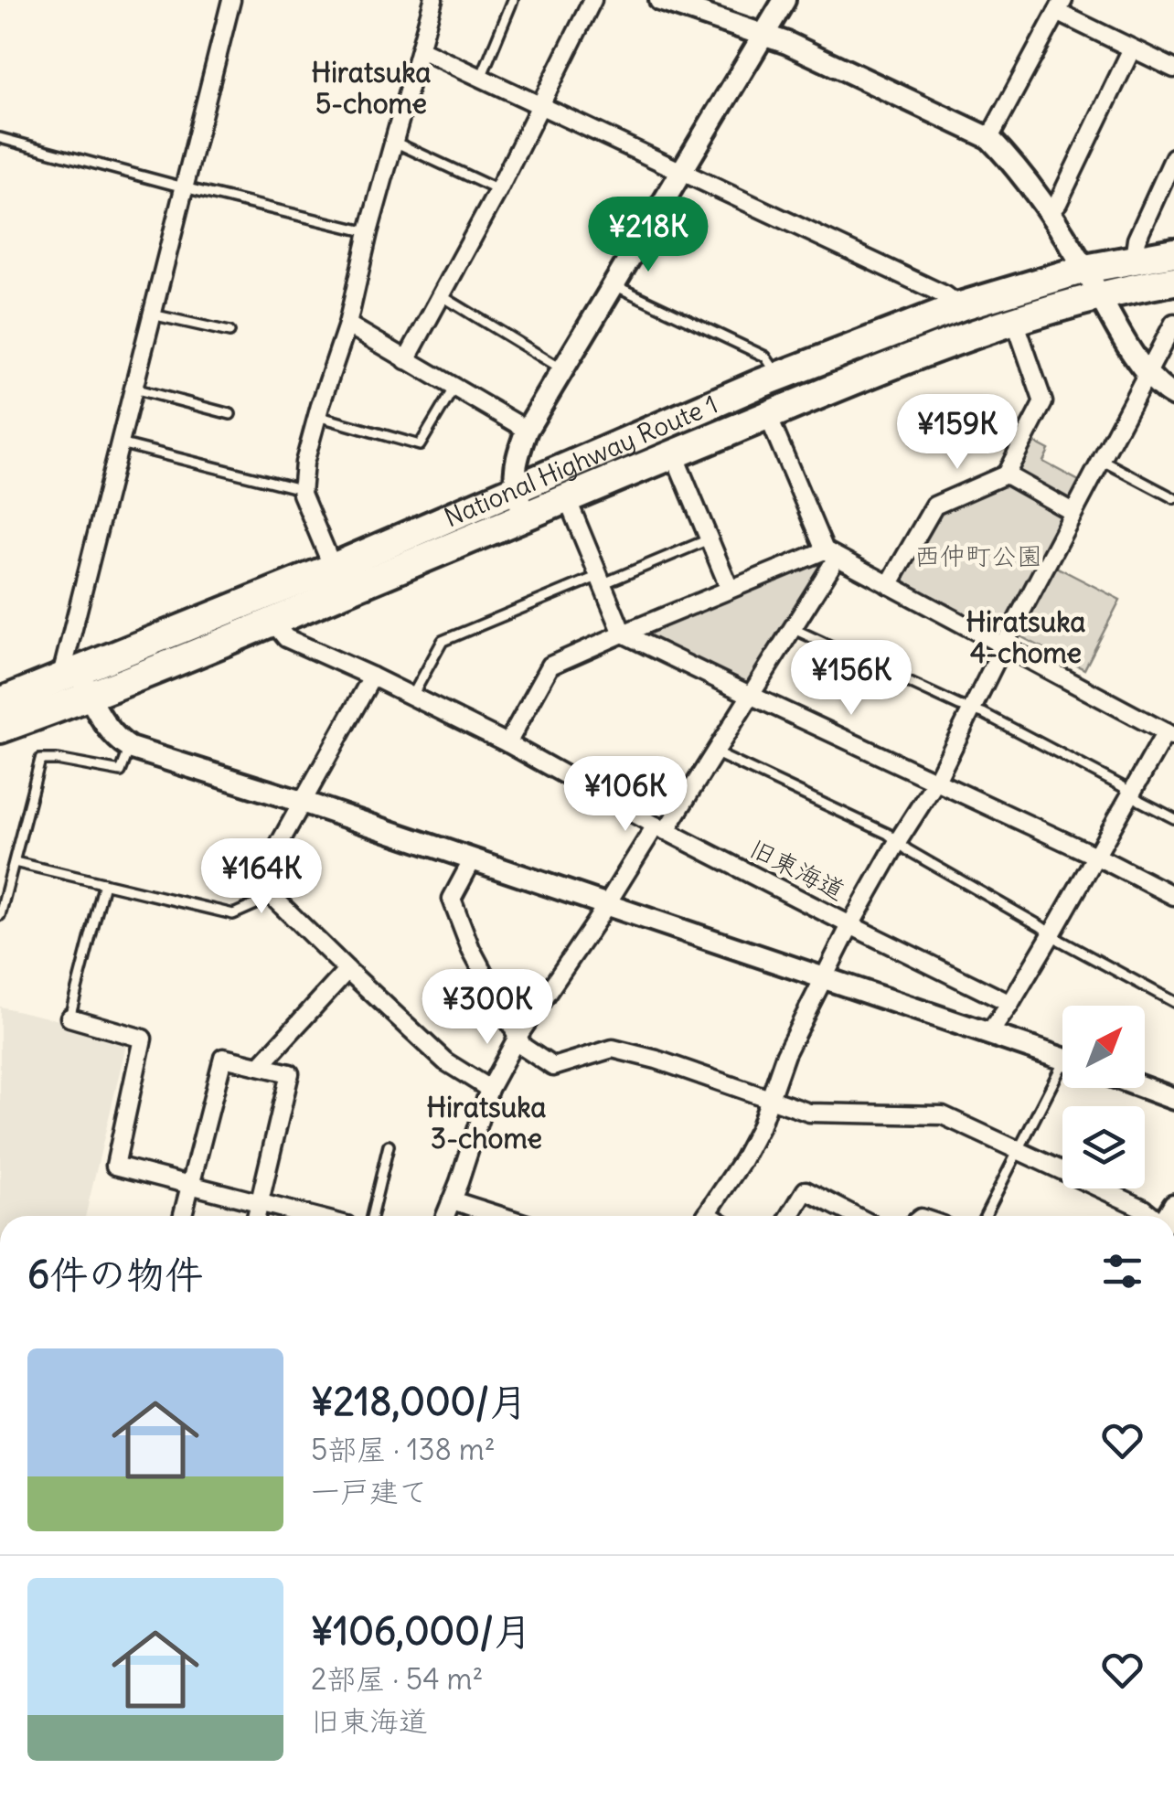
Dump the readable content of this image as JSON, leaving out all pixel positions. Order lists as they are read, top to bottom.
{
  "streets": {
    "highway": ["National Highway Route 1"],
    "street": ["旧東海道"]
  },
  "crossings": [
    ["National Highway Route 1", "旧東海道"]
  ],
  "districts": ["Hiratsuka 5-chome", "Hiratsuka 4-chome", "Hiratsuka 3-chome"],
  "parks": ["西仲町公園"],
  "north": "top right",
  "page": {
    "price": [
      "¥218K",
      "¥159K",
      "¥156K",
      "¥106K",
      "¥164K",
      "¥300K"
    ],
    "heading": "6件の物件",
    "list": [
      {
        "name": "¥218,000/月",
        "note": "5部屋 · 138 m² · 一戸建て"
      },
      {
        "name": "¥106,000/月",
        "note": "2部屋 · 54 m² · 旧東海道"
      }
    ]
  }
}
